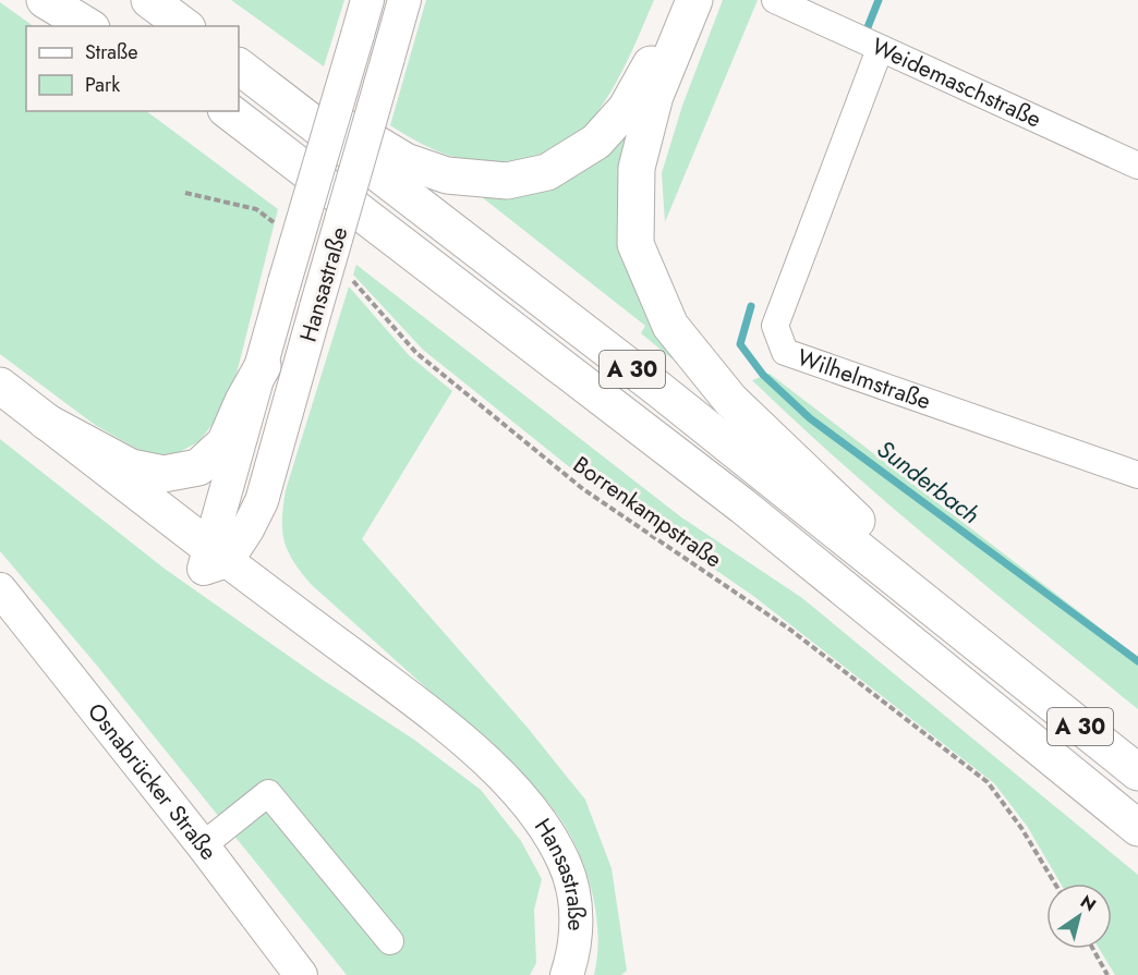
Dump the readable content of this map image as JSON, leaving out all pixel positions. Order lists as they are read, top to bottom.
{
  "streets": {
    "highway": ["A 30"],
    "main road": ["Hansastraße", "Osnabrücker Straße"],
    "street": ["Weidemaschstraße", "Wilhelmstraße"],
    "path": ["Borrenkampstraße"]
  },
  "crossings": [
    ["Weidemaschstraße", "Wilhelmstraße"]
  ],
  "water": ["Sunderbach"],
  "legend": ["Straße", "Park"],
  "north": "top right"
}
